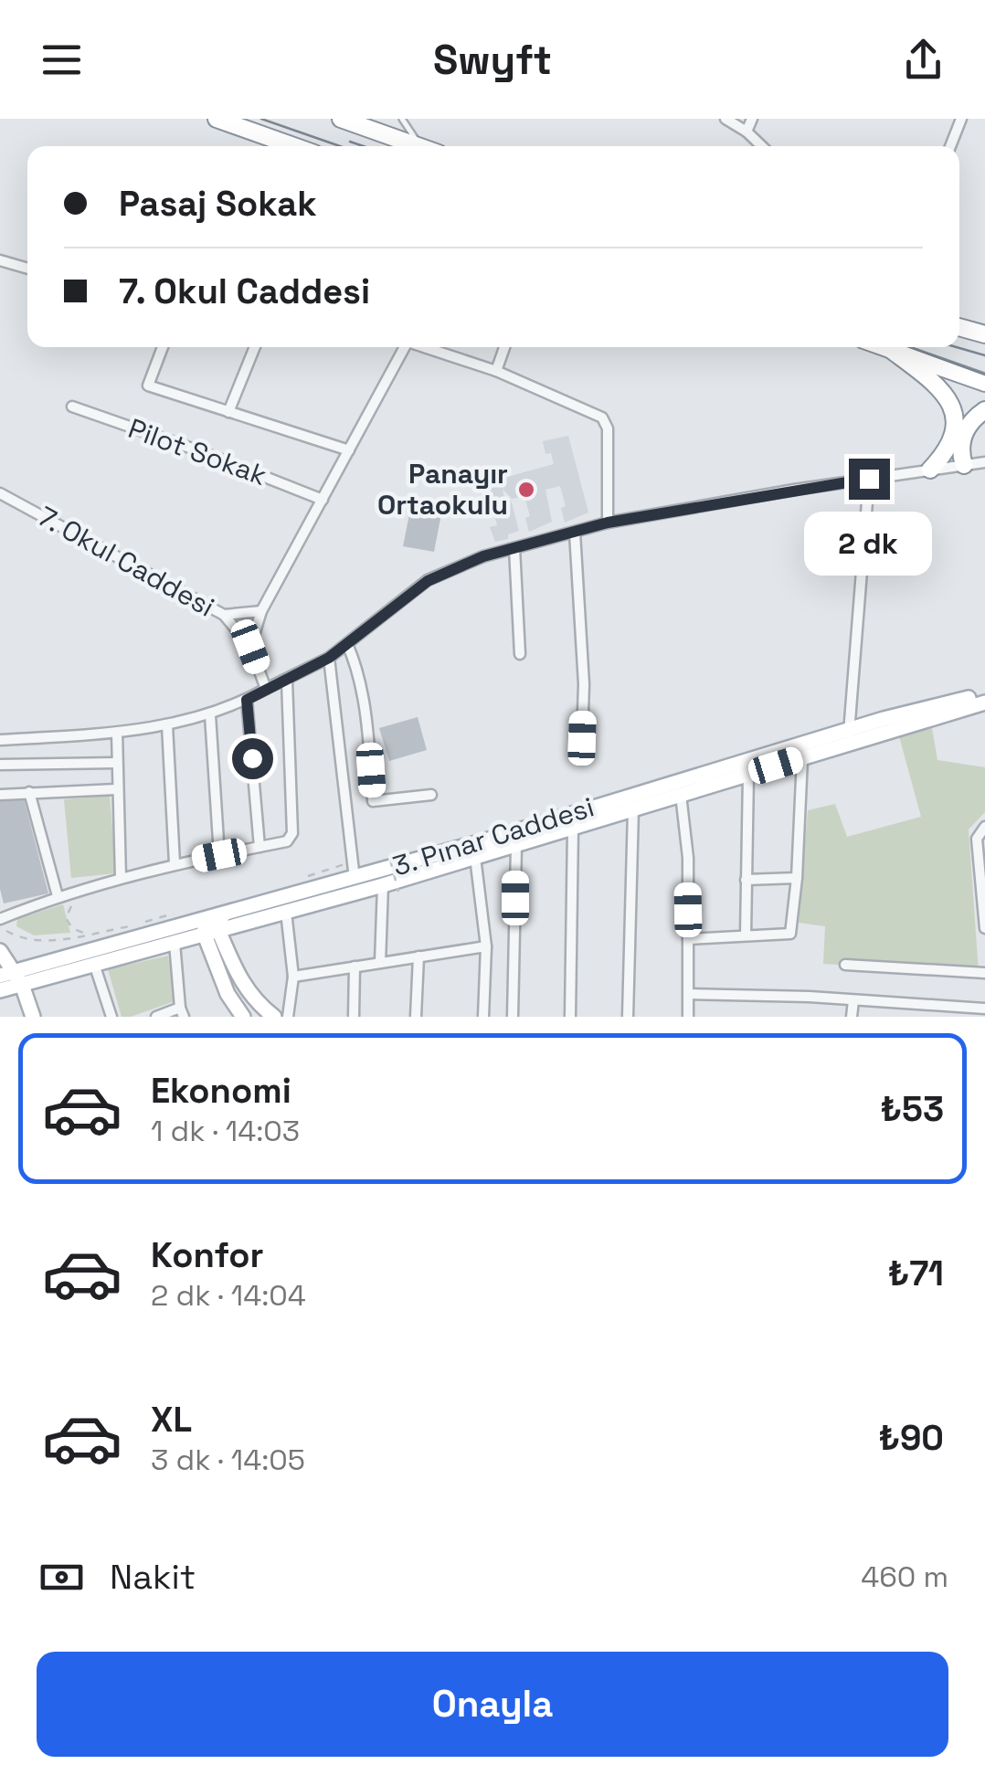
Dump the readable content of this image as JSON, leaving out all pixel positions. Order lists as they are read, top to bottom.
{
  "streets": {
    "main road": ["3. Pınar Caddesi"],
    "street": ["Pilot Sokak", "7. Okul Caddesi"]
  },
  "places": ["Panayır Ortaokulu"],
  "page": {
    "header": "Swyft",
    "banner": ["Pasaj Sokak", "7. Okul Caddesi"],
    "bubble": "2 dk",
    "list": [
      {
        "name": "Ekonomi",
        "note": "1 dk · 14:03",
        "value": "₺53"
      },
      {
        "name": "Konfor",
        "note": "2 dk · 14:04",
        "value": "₺71"
      },
      {
        "name": "XL",
        "note": "3 dk · 14:05",
        "value": "₺90"
      }
    ],
    "pay": ["Nakit", "460 m"],
    "buttons": "Onayla"
  }
}
